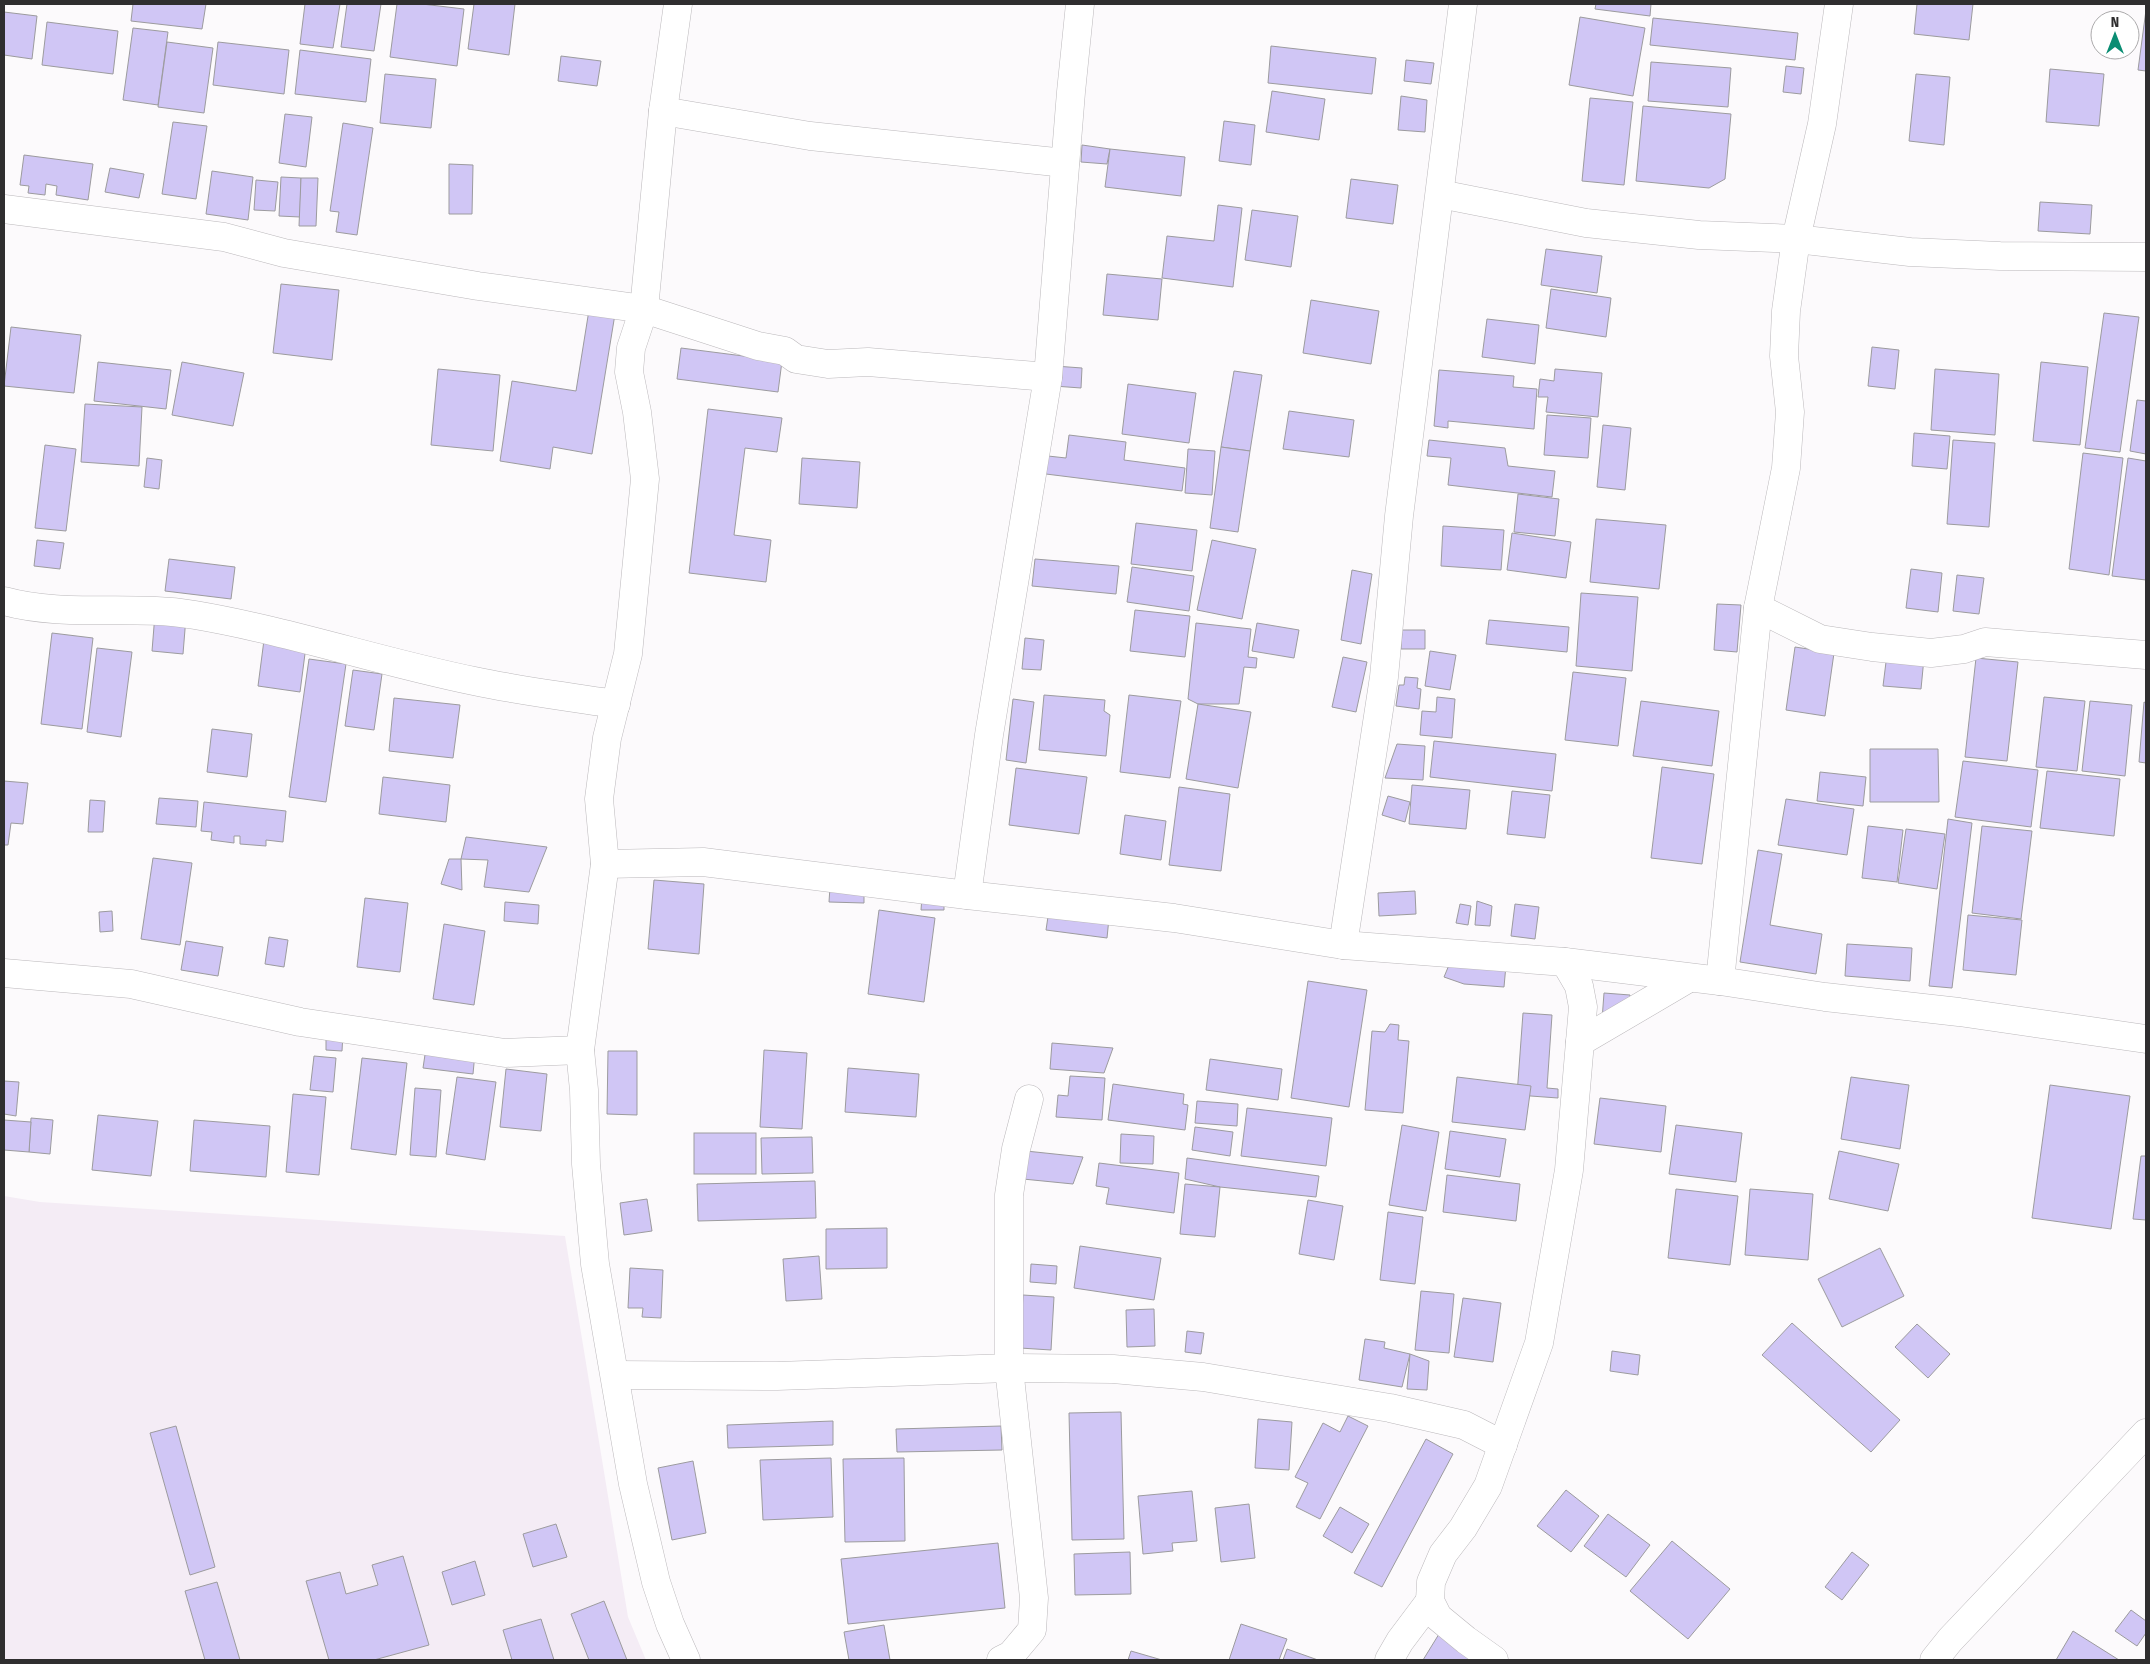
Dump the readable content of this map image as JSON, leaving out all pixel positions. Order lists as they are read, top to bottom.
{
  "north": "top"
}
